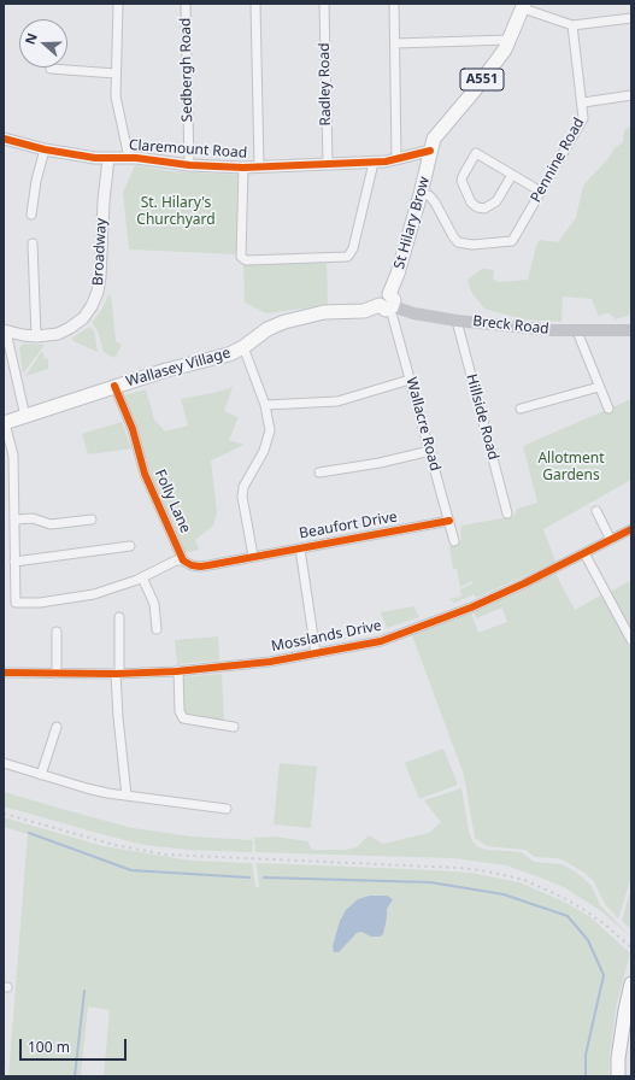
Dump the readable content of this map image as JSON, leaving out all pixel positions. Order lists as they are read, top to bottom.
{
  "streets": {
    "main road": [
      "A551",
      "St Hilary Brow",
      "Breck Road",
      "Wallasey Village"
    ],
    "street": [
      "Sedbergh Road",
      "Radley Road",
      "Claremount Road",
      "Pennine Road",
      "Broadway",
      "Hillside Road",
      "Wallacre Road",
      "Folly Lane",
      "Beaufort Drive",
      "Mosslands Drive"
    ]
  },
  "crossings": [
    ["Sedbergh Road", "Claremount Road"],
    ["A551", "Claremount Road"],
    ["A551", "St Hilary Brow"],
    ["Radley Road", "Claremount Road"],
    ["Claremount Road", "St Hilary Brow"],
    ["Claremount Road", "Broadway"],
    ["Pennine Road", "St Hilary Brow"],
    ["St Hilary Brow", "Breck Road"],
    ["St Hilary Brow", "Wallacre Road"],
    ["Breck Road", "Hillside Road"],
    ["Breck Road", "Wallacre Road"],
    ["Wallasey Village", "Folly Lane"],
    ["Wallacre Road", "Beaufort Drive"]
  ],
  "parks": ["St. Hilary's Churchyard", "Allotment Gardens"],
  "scale_bar": "100 m",
  "north": "left"
}
